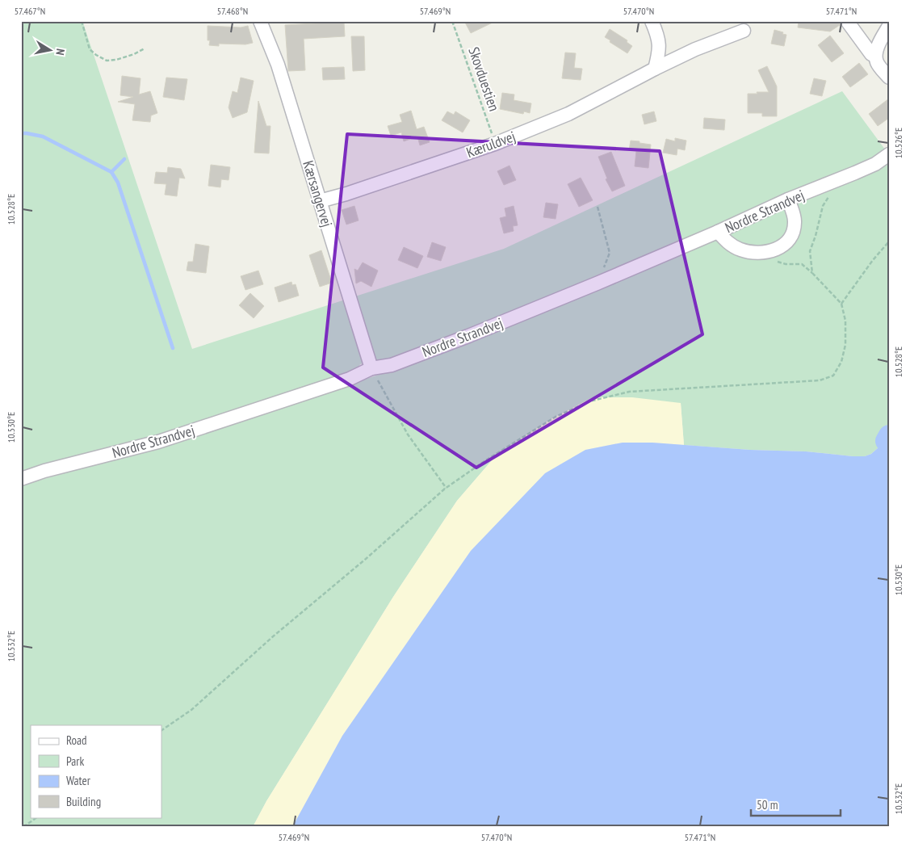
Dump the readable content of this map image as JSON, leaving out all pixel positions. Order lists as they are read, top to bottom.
{
  "streets": {
    "street": ["Kæruldvej", "Kærsangervej", "Nordre Strandvej"],
    "path": ["Skovduestien"]
  },
  "crossings": [
    ["Skovduestien", "Kæruldvej"],
    ["Kæruldvej", "Kærsangervej"],
    ["Kærsangervej", "Nordre Strandvej"]
  ],
  "legend": [
    "Road",
    "Park",
    "Water",
    "Building"
  ],
  "scale_bar": "50 m",
  "north": "right",
  "coordinates": [
    "57.467°N",
    "57.468°N",
    "57.469°N",
    "57.470°N",
    "57.471°N",
    "10.526°E",
    "10.528°E",
    "10.530°E",
    "10.532°E"
  ]
}
